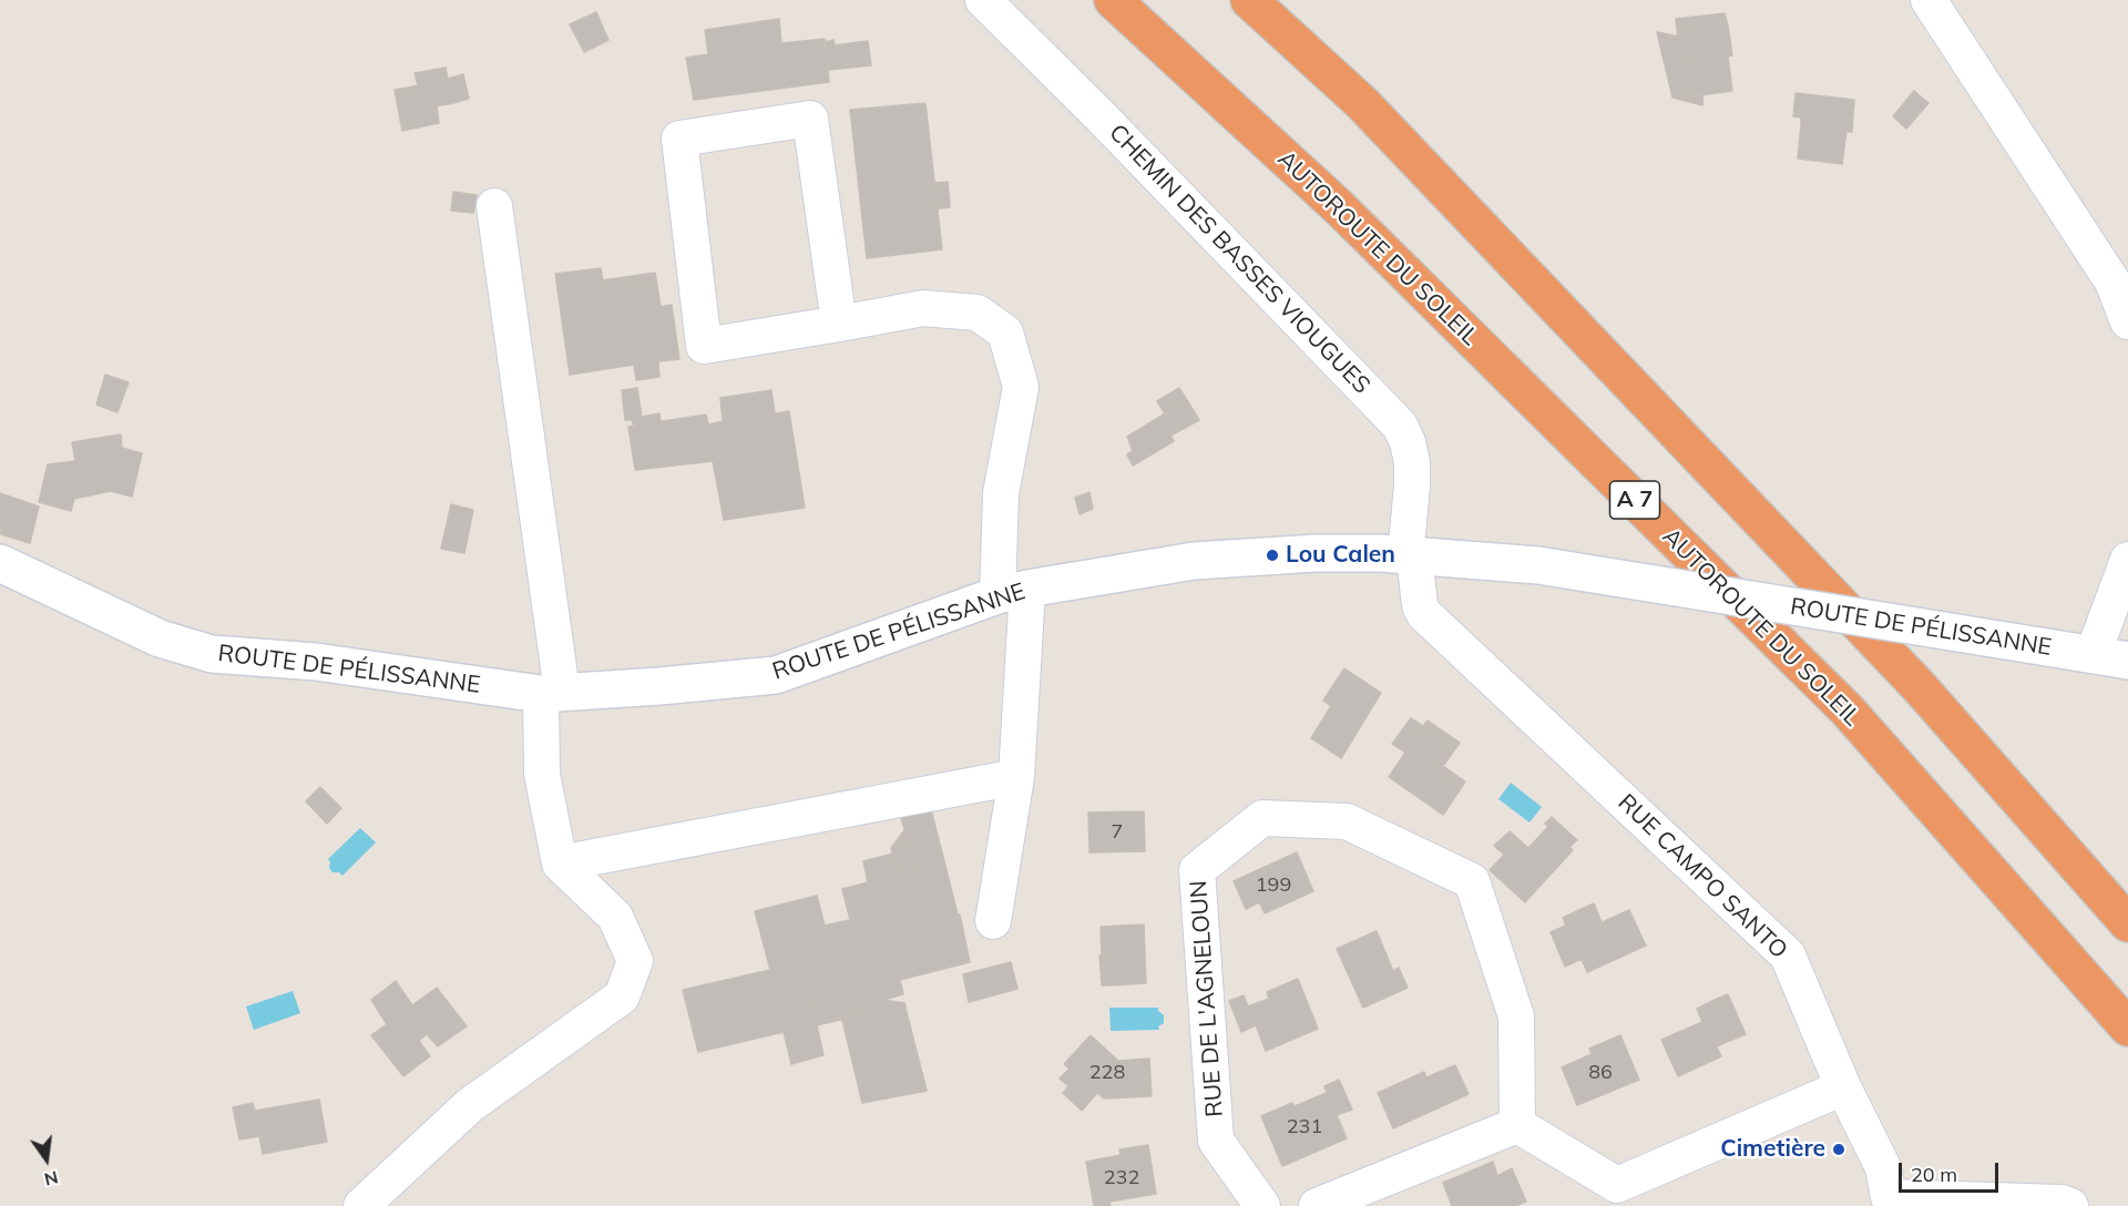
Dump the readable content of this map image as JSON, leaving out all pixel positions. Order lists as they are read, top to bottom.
{
  "streets": {
    "highway": ["AUTOROUTE DU SOLEIL", "A 7"],
    "street": [
      "CHEMIN DES BASSES VIOUGUES",
      "ROUTE DE PÉLISSANNE",
      "RUE CAMPO SANTO",
      "RUE DE L'AGNELOUN"
    ]
  },
  "crossings": [
    ["CHEMIN DES BASSES VIOUGUES", "ROUTE DE PÉLISSANNE"],
    ["CHEMIN DES BASSES VIOUGUES", "RUE CAMPO SANTO"],
    ["ROUTE DE PÉLISSANNE", "RUE CAMPO SANTO"]
  ],
  "places": ["Lou Calen", "Cimetière"],
  "house_numbers": [
    "7",
    "199",
    "228",
    "86",
    "231",
    "232"
  ],
  "scale_bar": "20 m",
  "north": "bottom"
}
